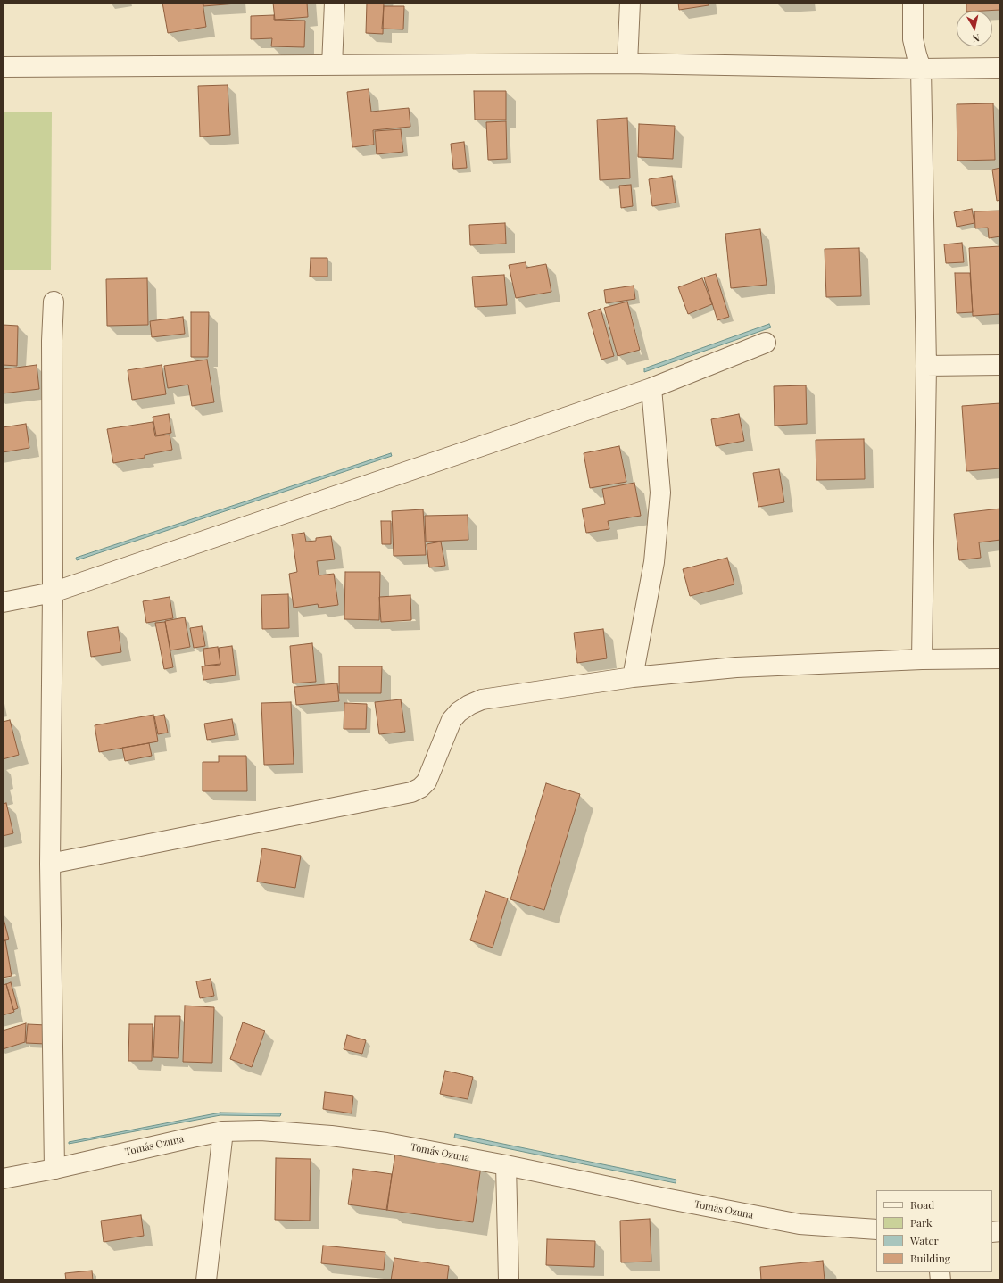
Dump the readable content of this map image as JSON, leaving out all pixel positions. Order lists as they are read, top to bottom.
{
  "streets": {
    "street": ["Tomás Ozuna"]
  },
  "legend": [
    "Road",
    "Park",
    "Water",
    "Building"
  ],
  "north": "bottom"
}
